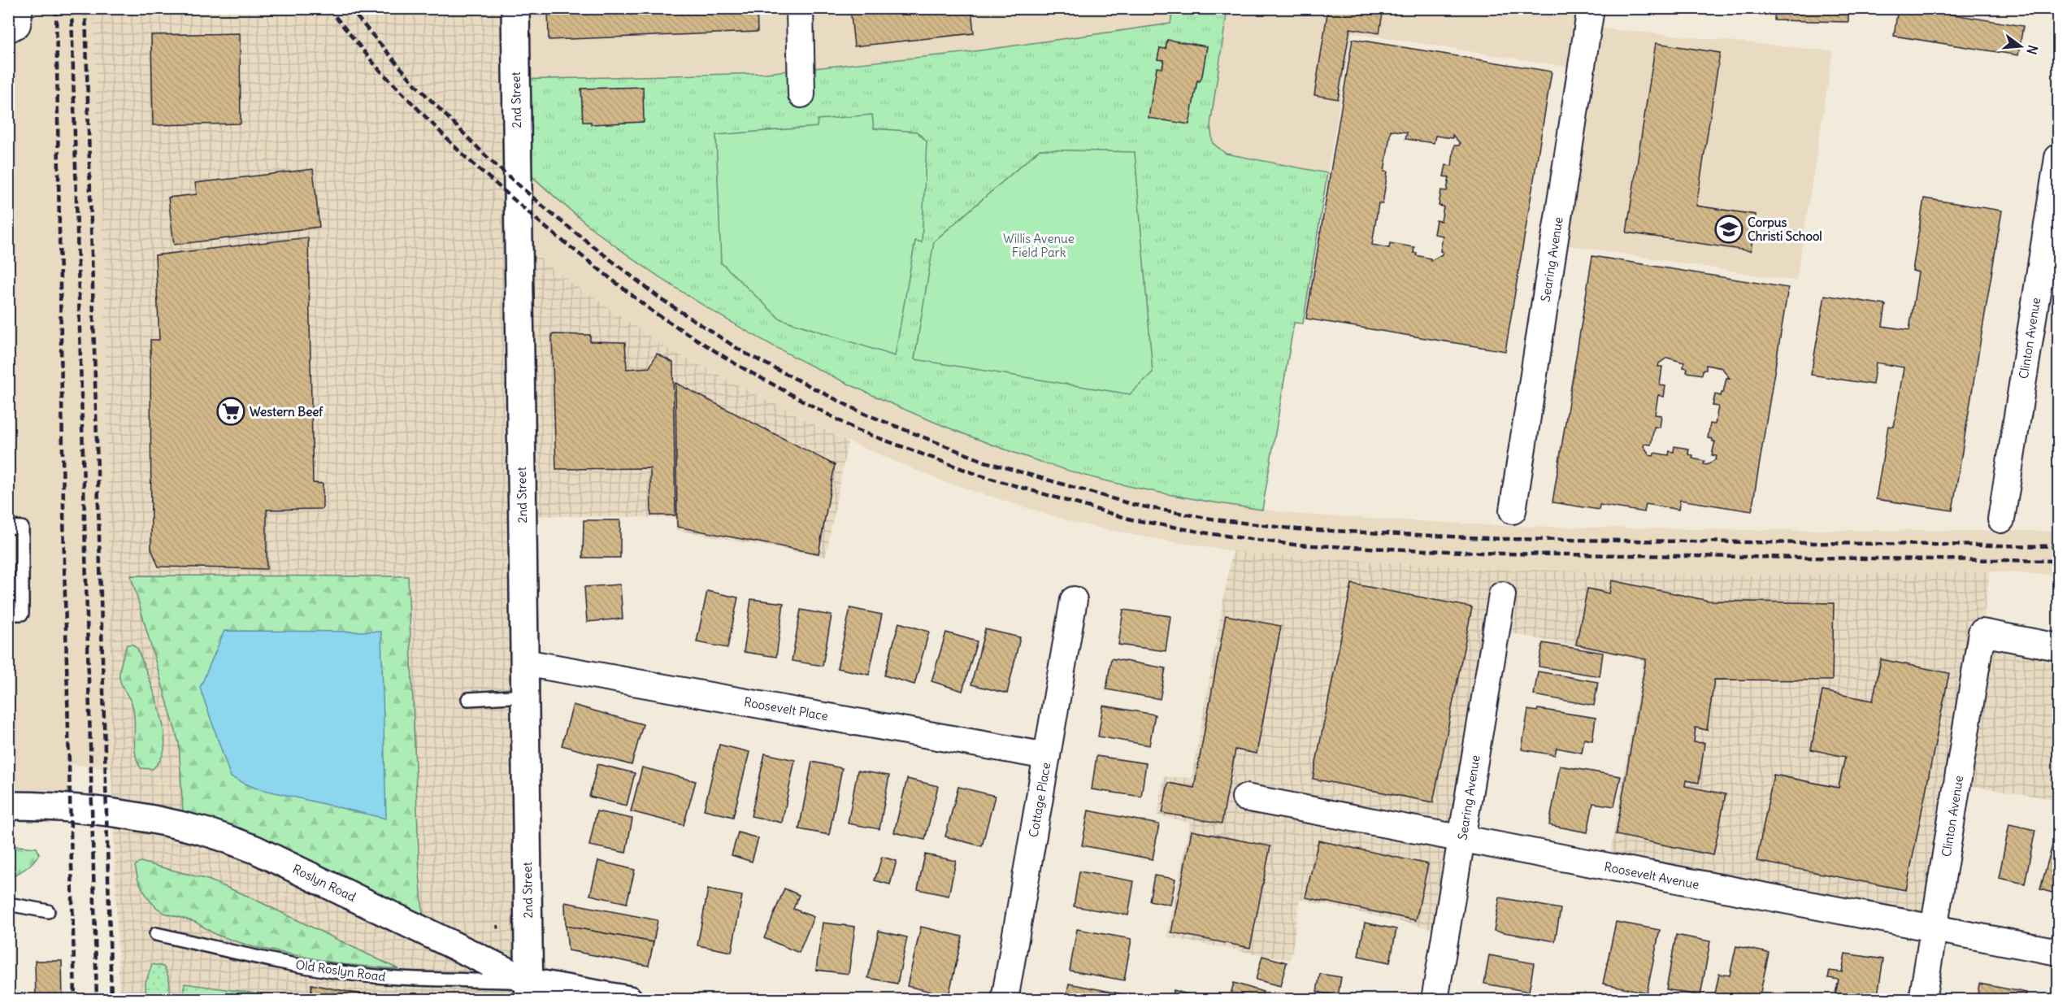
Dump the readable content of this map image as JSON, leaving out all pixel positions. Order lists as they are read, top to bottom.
{
  "streets": {
    "street": [
      "2nd Street",
      "Searing Avenue",
      "Clinton Avenue",
      "Roosevelt Place",
      "Cottage Place",
      "Roosevelt Avenue",
      "Roslyn Road"
    ],
    "lane": ["Old Roslyn Road"]
  },
  "crossings": [
    ["2nd Street", "Roosevelt Place"],
    ["2nd Street", "Roslyn Road"],
    ["2nd Street", "Old Roslyn Road"],
    ["Searing Avenue", "Roosevelt Avenue"],
    ["Clinton Avenue", "Roosevelt Avenue"],
    ["Roosevelt Place", "Cottage Place"],
    ["Roslyn Road", "Old Roslyn Road"]
  ],
  "parks": ["Willis Avenue Field Park"],
  "places": {
    "school or university": ["Corpus Christi School"],
    "supermarket": ["Western Beef"]
  },
  "north": "right"
}
